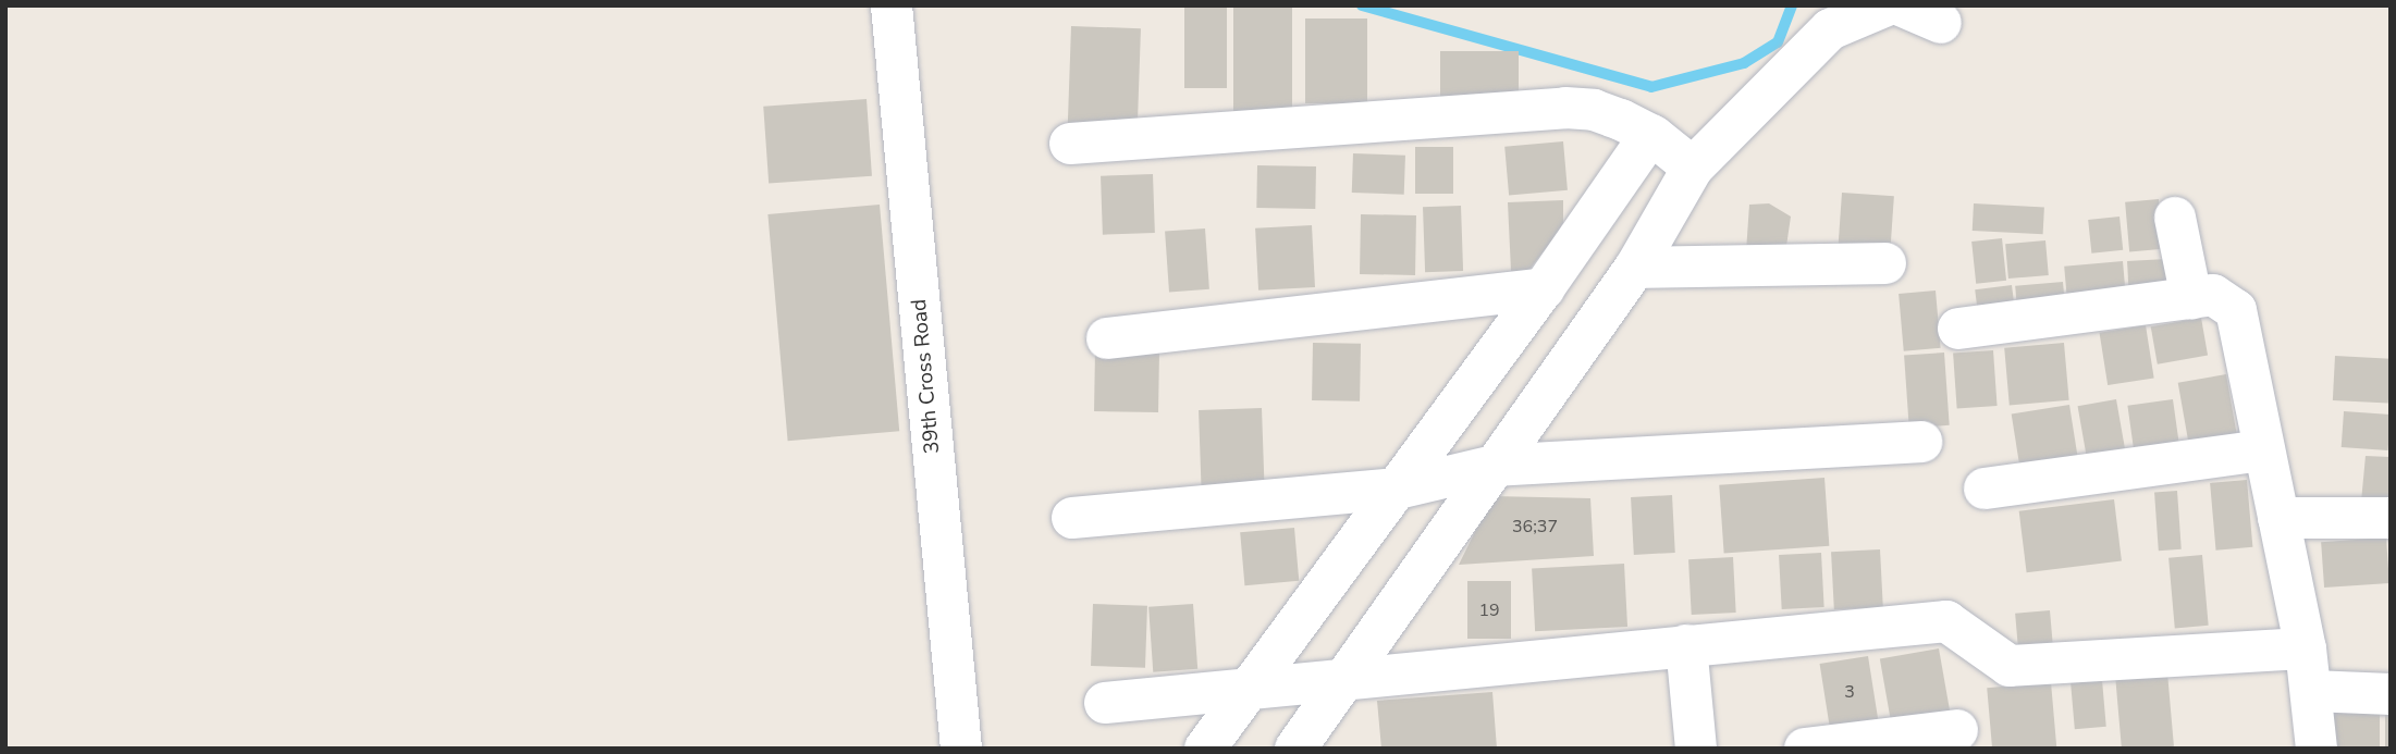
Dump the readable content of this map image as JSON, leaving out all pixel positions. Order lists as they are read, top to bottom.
{
  "streets": {
    "street": ["39th Cross Road"]
  },
  "house_numbers": ["36;37", "19", "3"]
}
